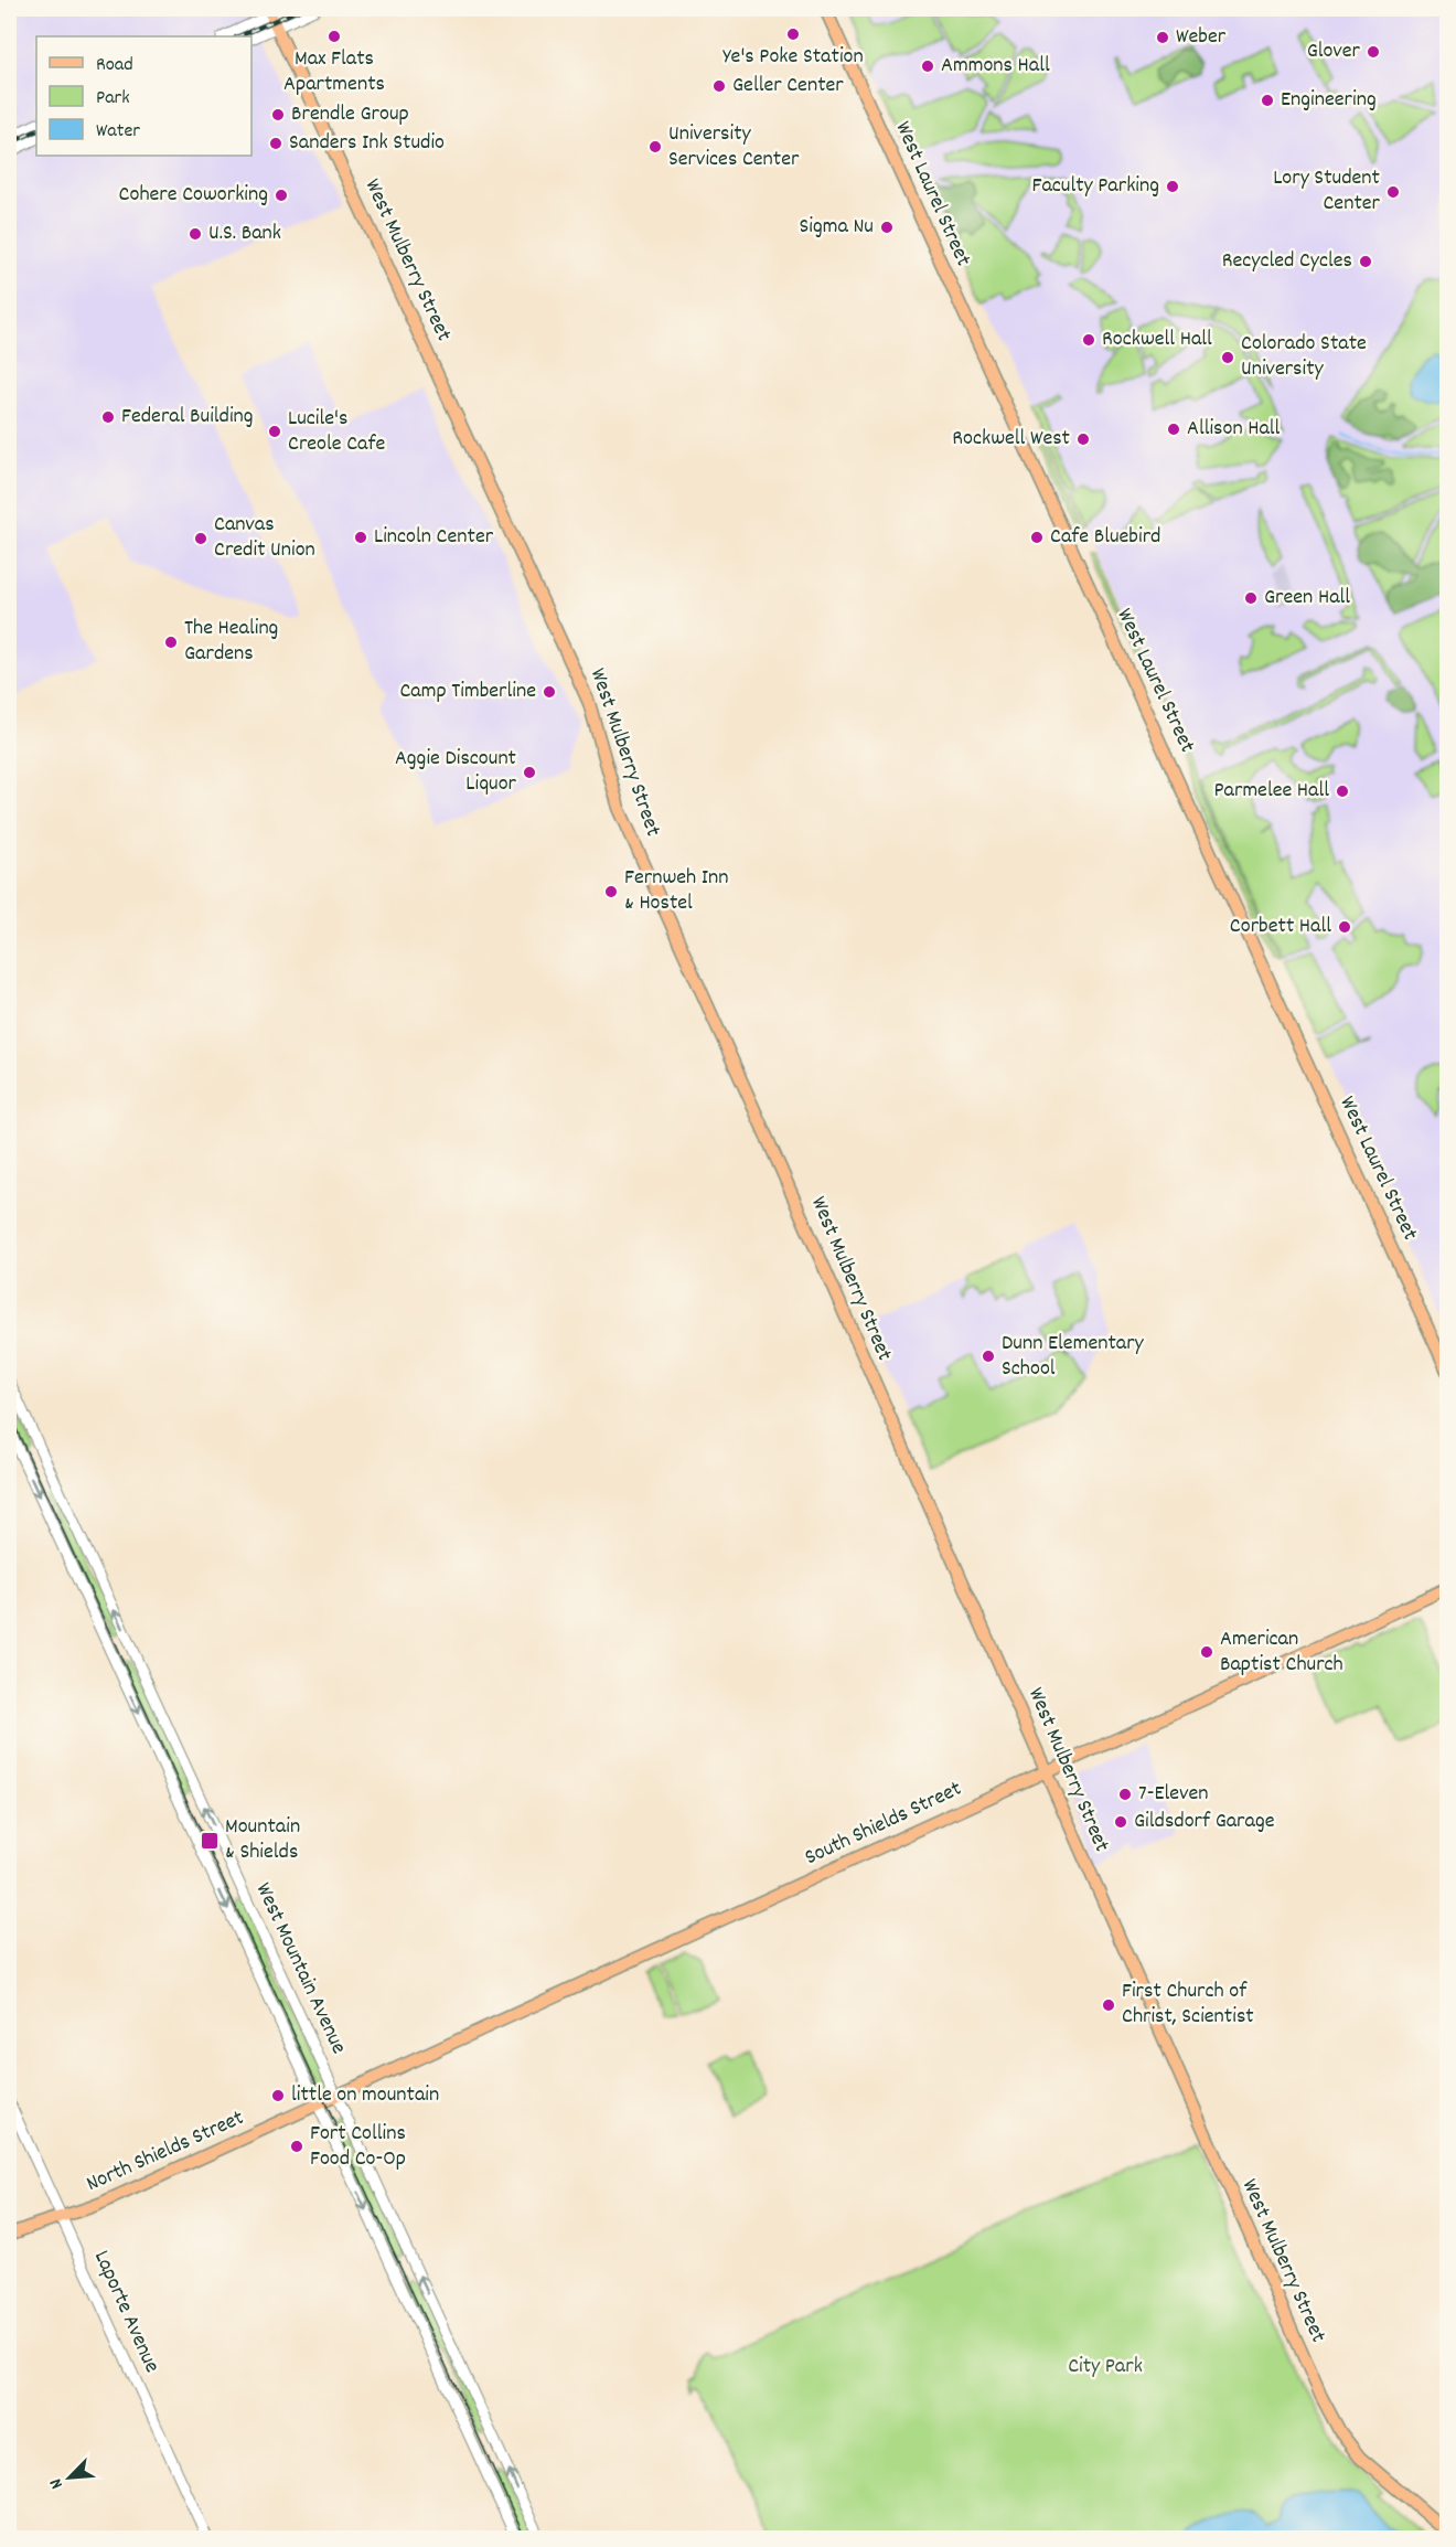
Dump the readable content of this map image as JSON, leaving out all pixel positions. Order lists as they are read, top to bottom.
{
  "streets": {
    "main road": [
      "West Laurel Street",
      "West Mulberry Street",
      "South Shields Street",
      "North Shields Street"
    ],
    "street": ["West Mountain Avenue", "Laporte Avenue"]
  },
  "crossings": [
    ["West Mulberry Street", "South Shields Street"],
    ["South Shields Street", "West Mountain Avenue"],
    ["South Shields Street", "North Shields Street"],
    ["West Mountain Avenue", "North Shields Street"],
    ["North Shields Street", "Laporte Avenue"]
  ],
  "parks": ["City Park"],
  "places": {
    "other": [
      "Ye's Poke Station",
      "Max Flats Apartments",
      "Weber",
      "Glover",
      "Ammons Hall",
      "Geller Center",
      "Engineering",
      "Brendle Group",
      "Sanders Ink Studio",
      "University Services Center",
      "Faculty Parking",
      "Lory Student Center",
      "Cohere Coworking",
      "Sigma Nu",
      "U.S. Bank",
      "Recycled Cycles",
      "Rockwell Hall",
      "Colorado State University",
      "Federal Building",
      "Allison Hall",
      "Lucile's Creole Cafe",
      "Rockwell West",
      "Lincoln Center",
      "Cafe Bluebird",
      "Canvas Credit Union",
      "Green Hall",
      "The Healing Gardens",
      "Camp Timberline",
      "Aggie Discount Liquor",
      "Parmelee Hall",
      "Fernweh Inn & Hostel",
      "Corbett Hall",
      "Dunn Elementary School",
      "American Baptist Church",
      "7-Eleven",
      "Gildsdorf Garage",
      "First Church of Christ, Scientist",
      "little on mountain",
      "Fort Collins Food Co-Op"
    ],
    "transit": ["Mountain & Shields"]
  },
  "legend": ["Road", "Park", "Water"],
  "north": "bottom left"
}
